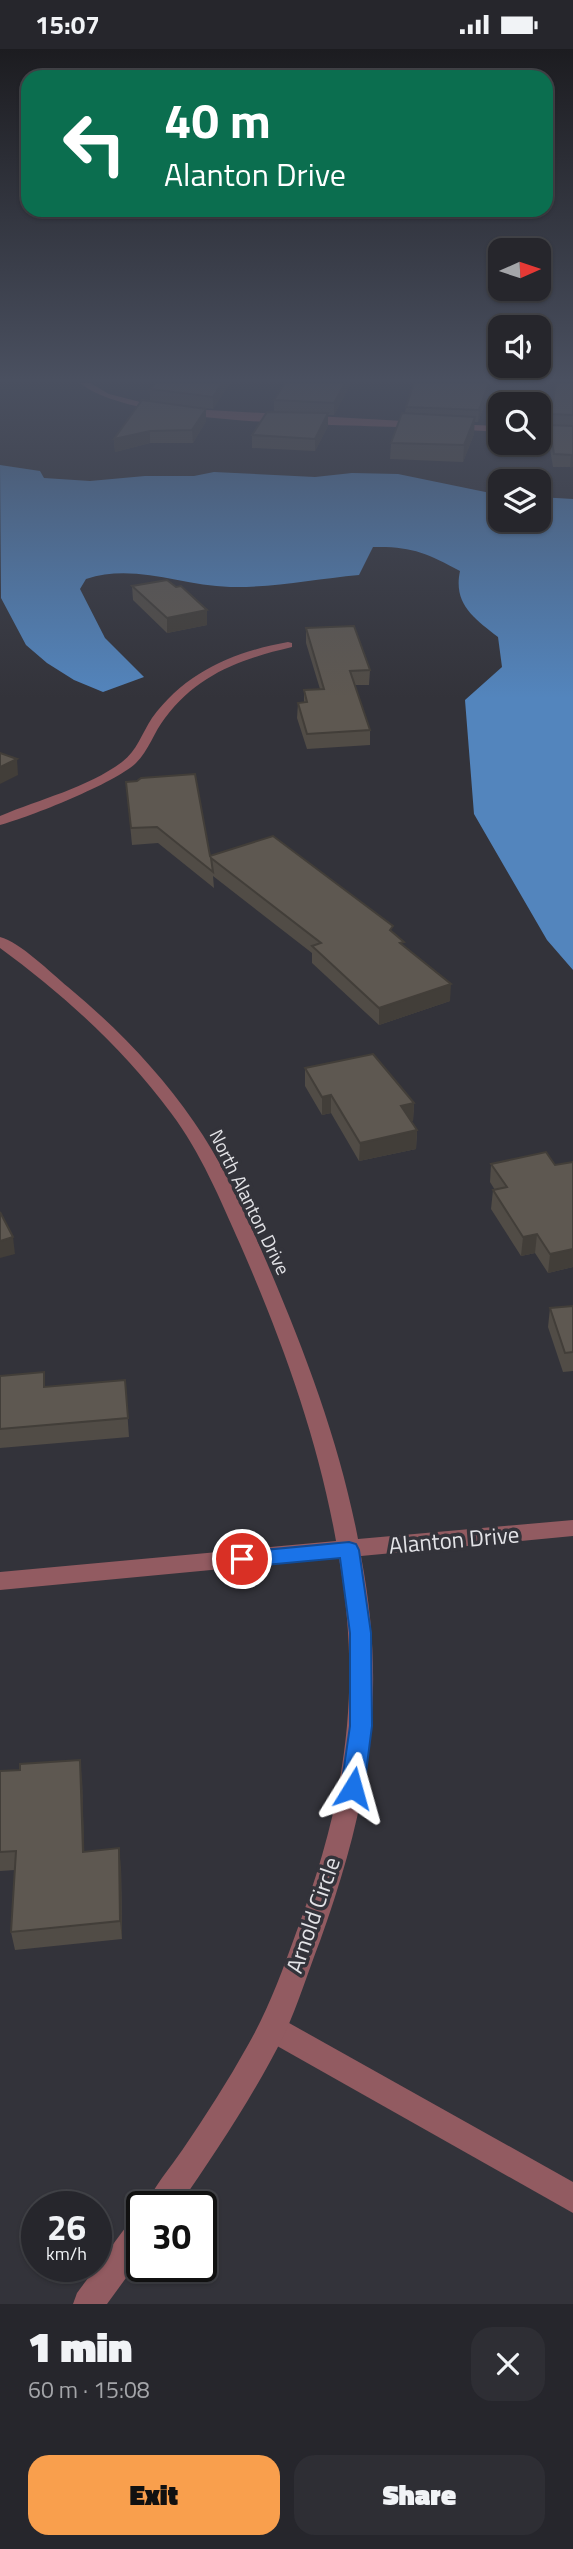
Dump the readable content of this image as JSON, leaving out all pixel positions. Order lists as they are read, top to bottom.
{
  "streets": {
    "street": ["North Alanton Drive", "Alanton Drive", "Arnold Circle"]
  },
  "crossings": [
    ["North Alanton Drive", "Alanton Drive"],
    ["North Alanton Drive", "Arnold Circle"],
    ["Alanton Drive", "Arnold Circle"]
  ],
  "north": "right",
  "page": {
    "status": "15:07",
    "turn": ["40 m", "Alanton Drive"],
    "speed": "26 km/h",
    "limit": "30",
    "heading": ["1 min", "60 m · 15:08"],
    "buttons": ["Exit", "Share"]
  }
}
